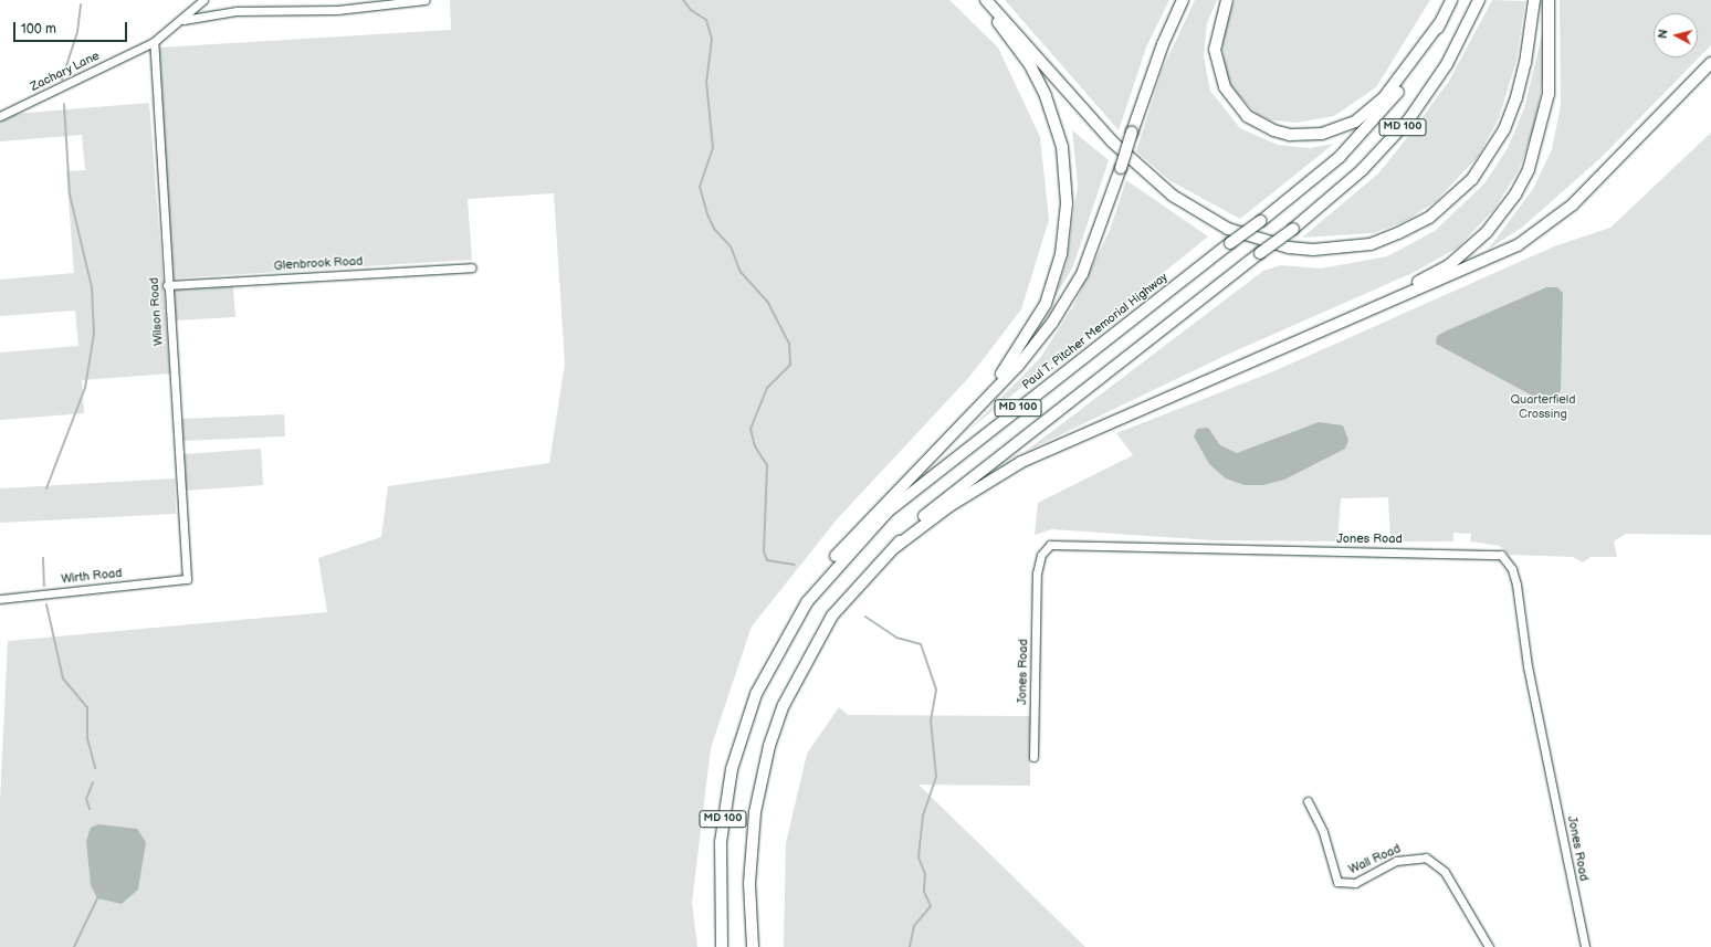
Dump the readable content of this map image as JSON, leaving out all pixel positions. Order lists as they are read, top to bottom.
{
  "streets": {
    "highway": ["MD 100", "Paul T. Pitcher Memorial Highway"],
    "street": [
      "Zachary Lane",
      "Glenbrook Road",
      "Wilson Road",
      "Jones Road",
      "Wirth Road",
      "Wall Road"
    ]
  },
  "crossings": [
    ["Zachary Lane", "Wilson Road"],
    ["Glenbrook Road", "Wilson Road"],
    ["Wilson Road", "Wirth Road"]
  ],
  "parks": ["Quarterfield Crossing"],
  "scale_bar": "100 m",
  "north": "left"
}
